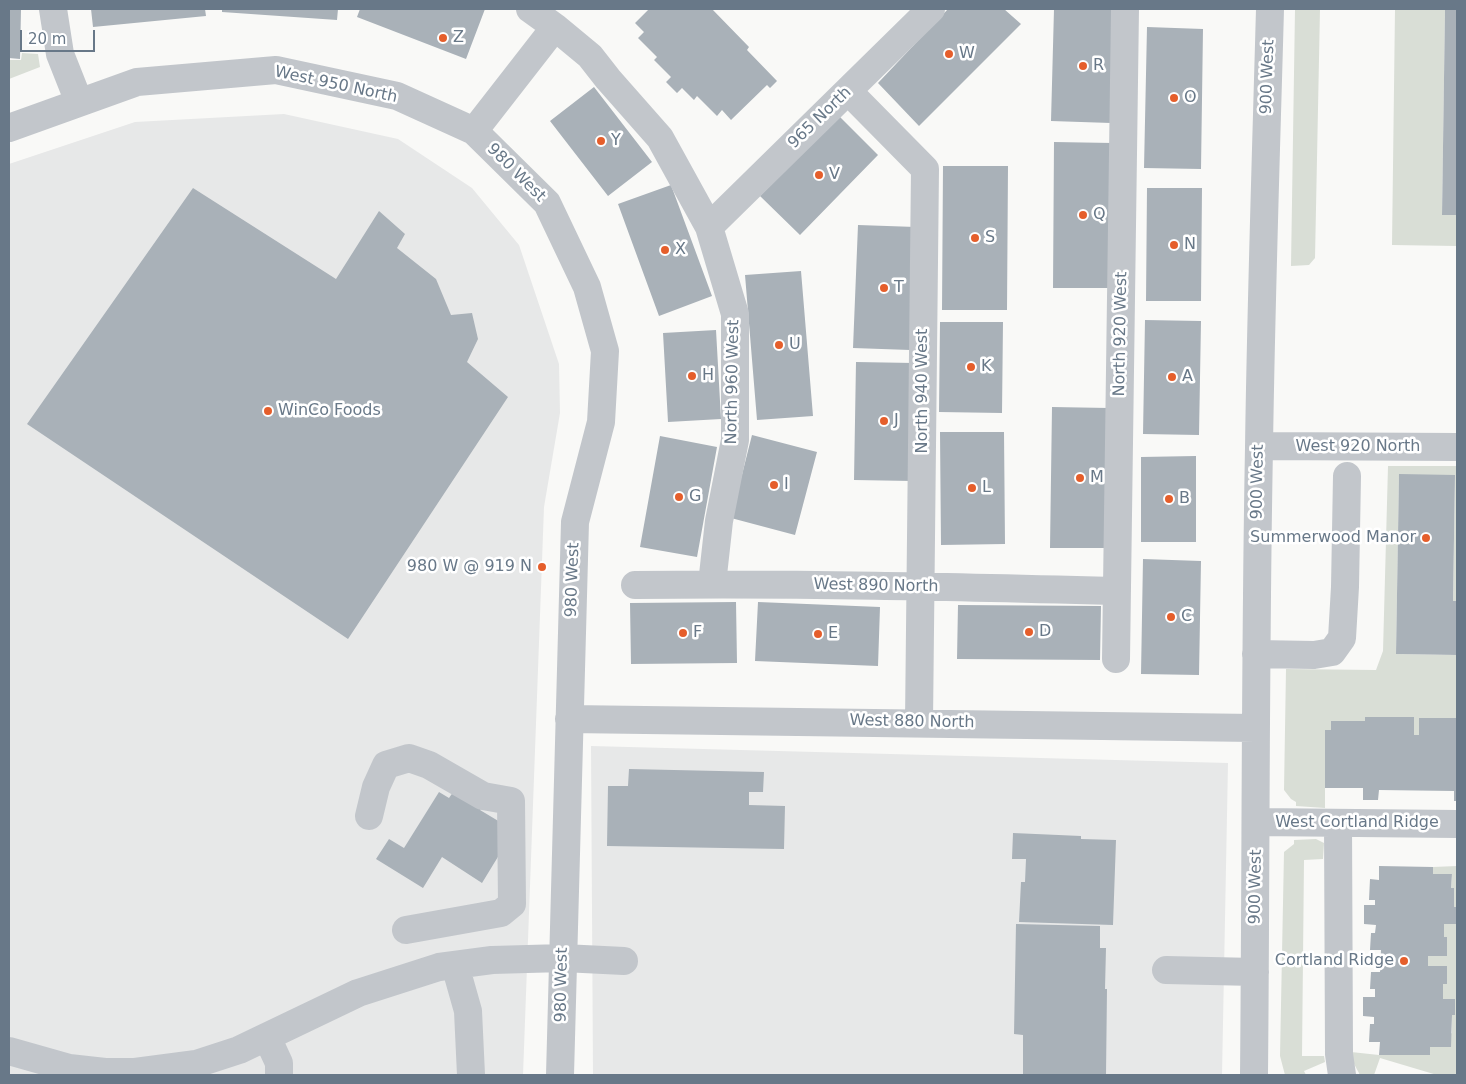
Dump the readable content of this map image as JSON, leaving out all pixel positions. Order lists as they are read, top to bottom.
{
  "streets": {
    "street": [
      "900 West",
      "West 950 North",
      "965 North",
      "980 West",
      "North 920 West",
      "North 960 West",
      "North 940 West",
      "West 920 North",
      "West 890 North",
      "West 880 North",
      "West Cortland Ridge"
    ]
  },
  "crossings": [
    ["900 West", "West 920 North"],
    ["900 West", "West 880 North"],
    ["900 West", "West Cortland Ridge"],
    ["West 950 North", "980 West"],
    ["965 North", "North 960 West"],
    ["965 North", "North 940 West"],
    ["980 West", "West 880 North"],
    ["North 920 West", "West 890 North"],
    ["North 960 West", "West 890 North"],
    ["North 940 West", "West 890 North"],
    ["North 940 West", "West 880 North"]
  ],
  "places": [
    "Z",
    "W",
    "R",
    "O",
    "Y",
    "V",
    "Q",
    "S",
    "N",
    "X",
    "T",
    "U",
    "K",
    "H",
    "A",
    "WinCo Foods",
    "J",
    "M",
    "I",
    "L",
    "G",
    "B",
    "Summerwood Manor",
    "980 W @ 919 N",
    "C",
    "D",
    "F",
    "E",
    "Cortland Ridge"
  ],
  "scale_bar": "20 m"
}
